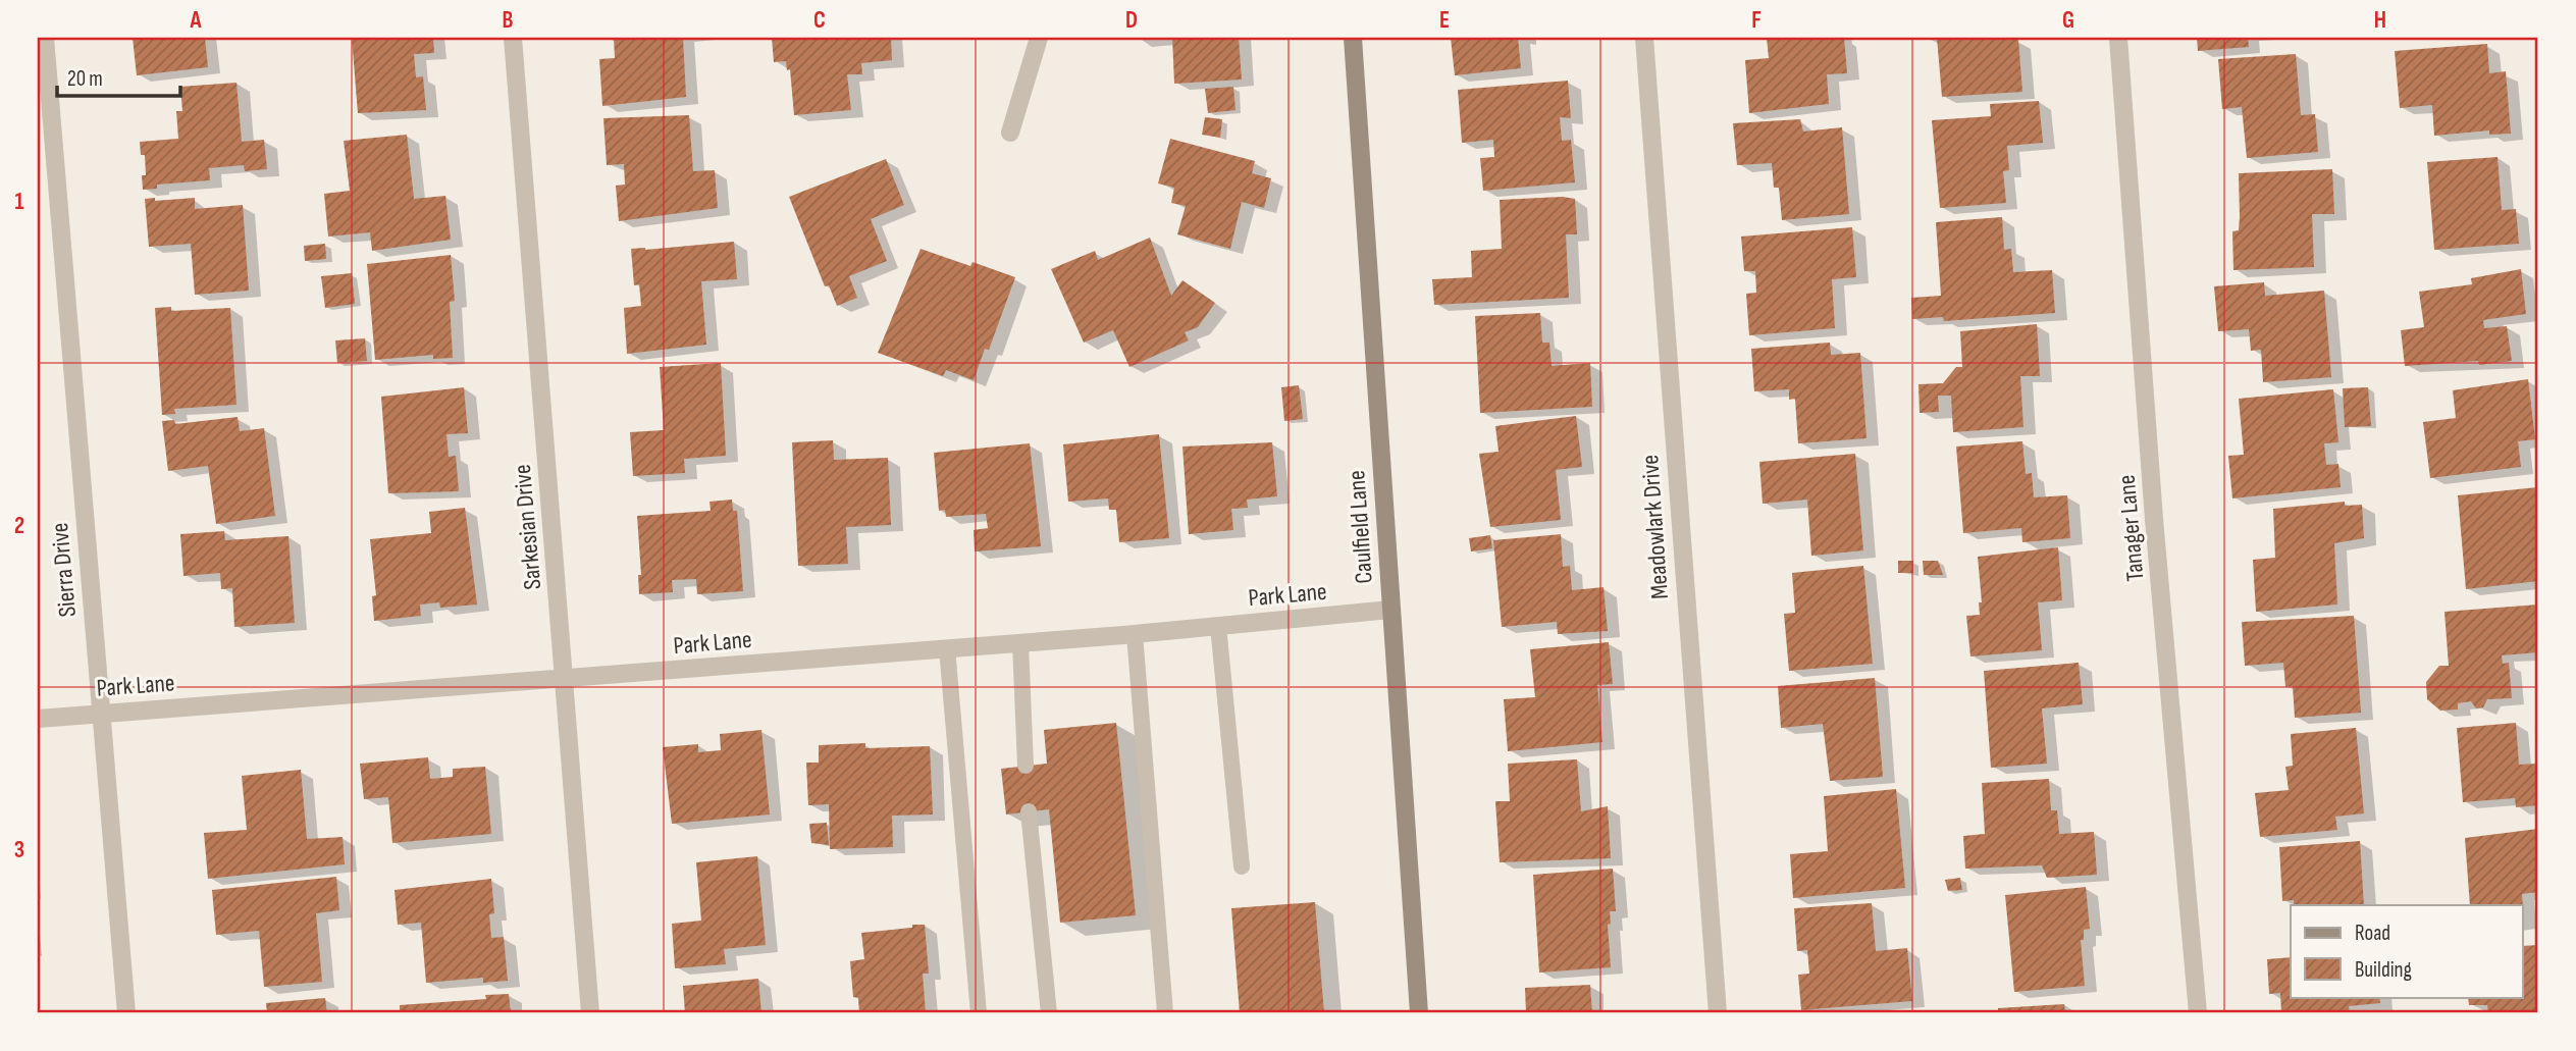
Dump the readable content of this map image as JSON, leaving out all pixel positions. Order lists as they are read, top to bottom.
{
  "streets": {
    "main road": ["Caulfield Lane"],
    "street": [
      "Sarkesian Drive",
      "Meadowlark Drive",
      "Tanager Lane",
      "Sierra Drive",
      "Park Lane"
    ]
  },
  "crossings": [
    ["Sarkesian Drive", "Park Lane"],
    ["Caulfield Lane", "Park Lane"],
    ["Sierra Drive", "Park Lane"]
  ],
  "legend": ["Road", "Building"],
  "scale_bar": "20 m",
  "grid": {
    "columns": [
      "A",
      "B",
      "C",
      "D",
      "E",
      "F",
      "G",
      "H"
    ],
    "rows": ["1", "2", "3"]
  }
}
